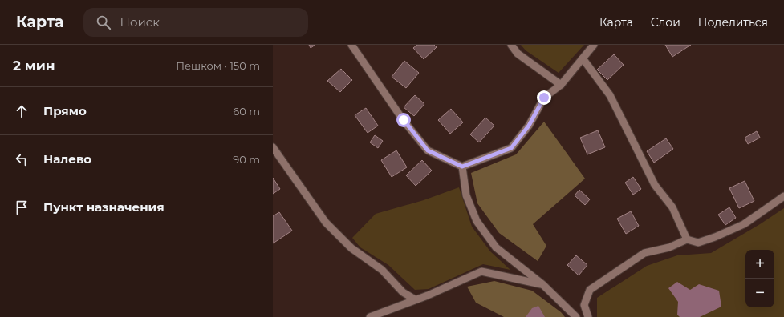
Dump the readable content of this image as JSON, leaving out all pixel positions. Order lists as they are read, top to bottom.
{
  "page": {
    "header": "Карта",
    "search": "Поиск",
    "nav": ["Карта", "Слои", "Поделиться"],
    "heading": ["2 мин", "Пешком · 150 m"],
    "list": [
      ["Прямо", "60 m"],
      ["Налево", "90 m"],
      "Пункт назначения"
    ],
    "map_buttons": ["+", "−"]
  }
}
